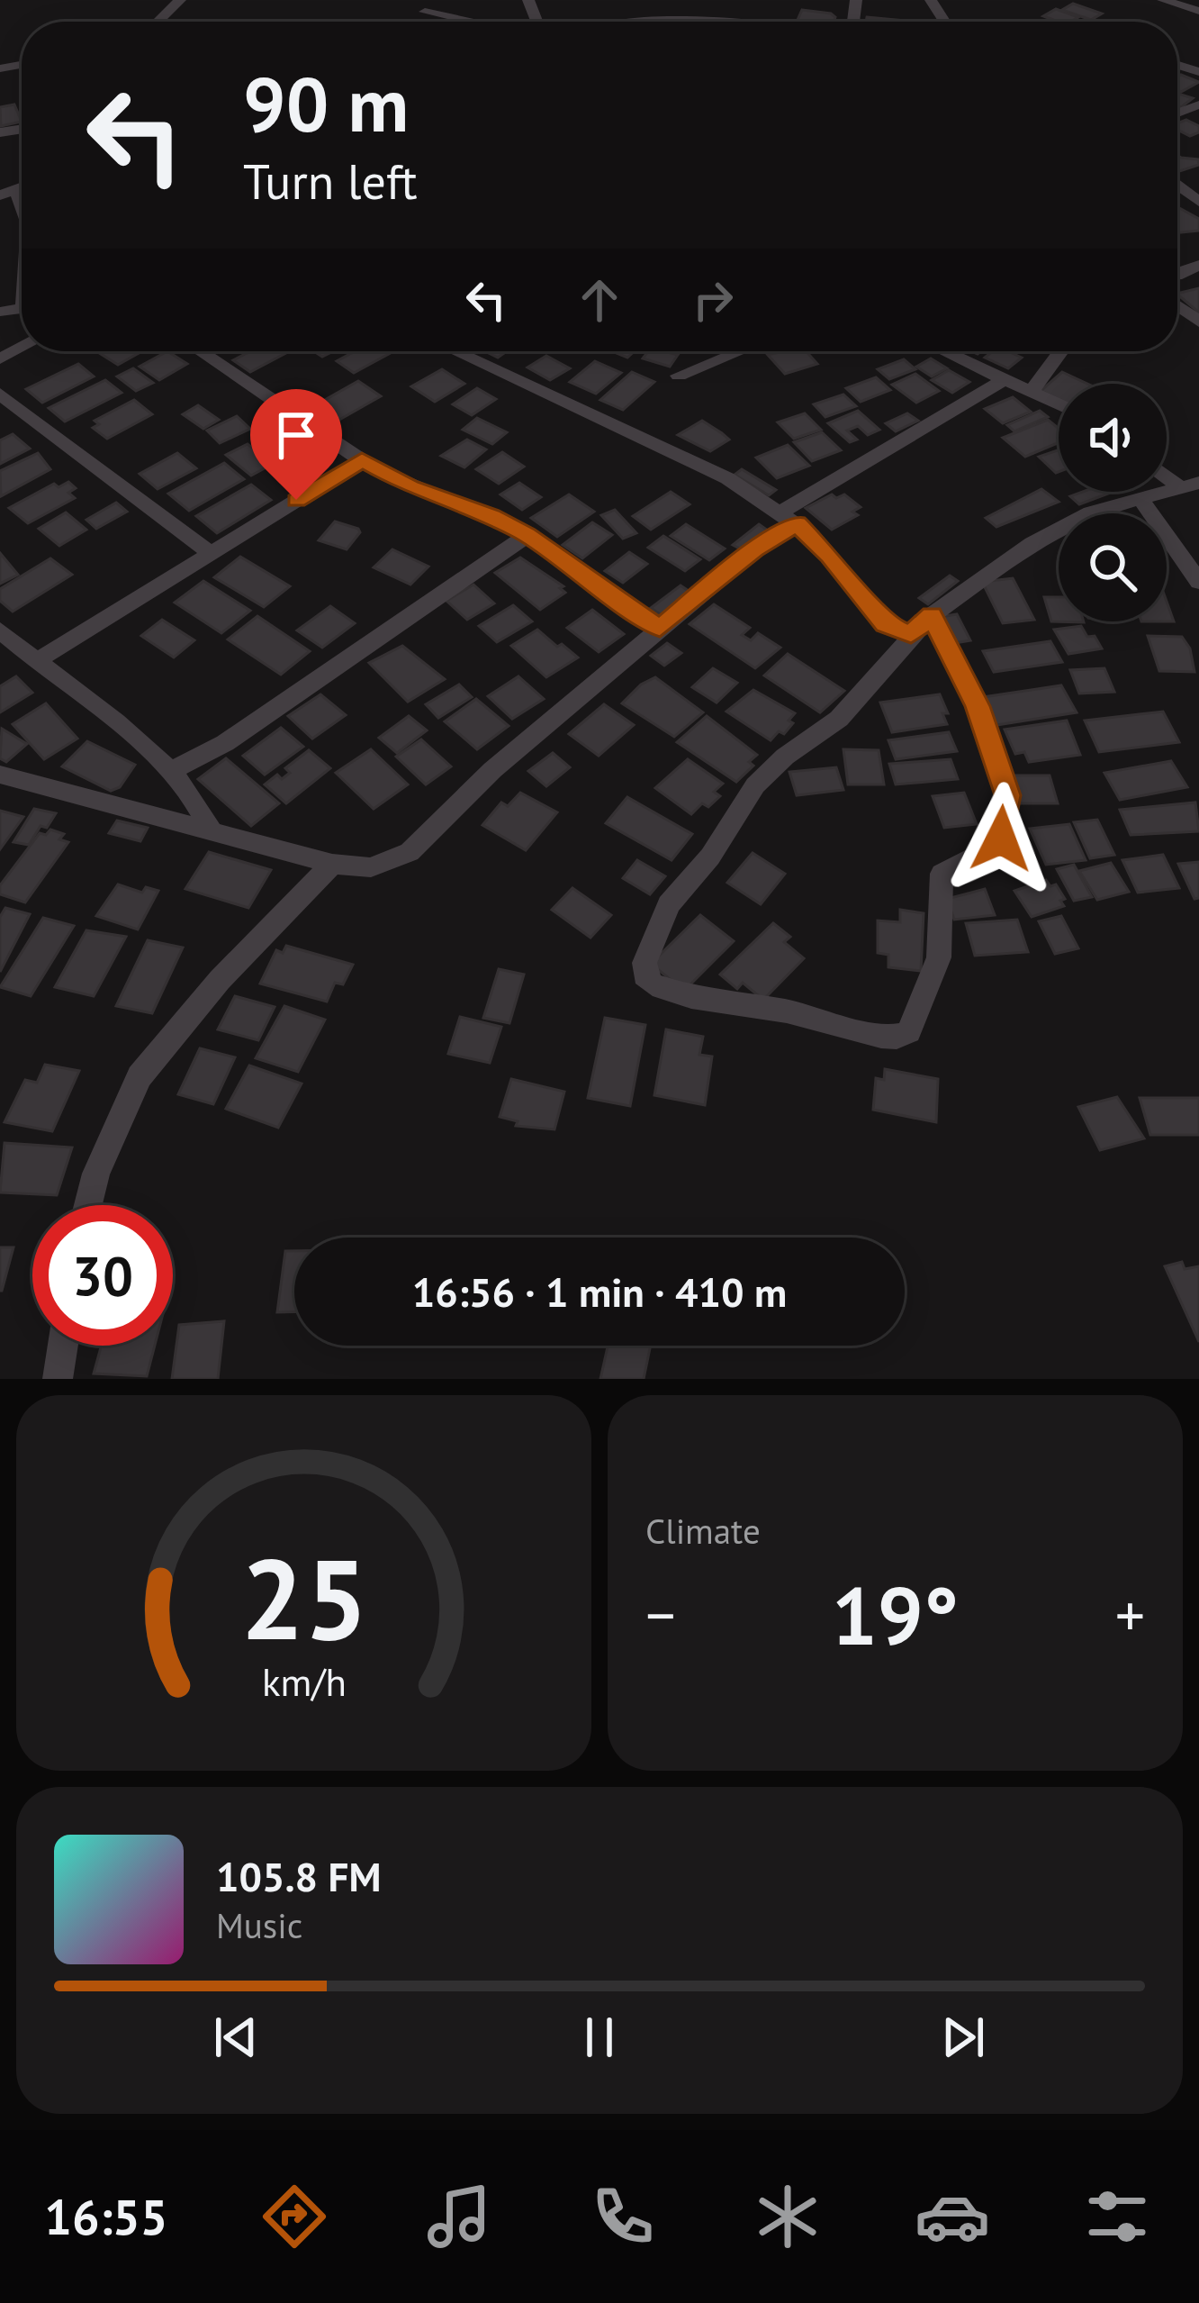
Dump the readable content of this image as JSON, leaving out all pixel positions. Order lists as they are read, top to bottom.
{
  "page": {
    "turn": ["90 m", "Turn left"],
    "limit": "30",
    "trip": "16:56 · 1 min · 410 m",
    "tile": "Climate",
    "heat": ["−", "19°", "+"],
    "song": ["105.8 FM", "Music"],
    "tabs": "16:55",
    "gauge": ["25", "km/h"]
  }
}
